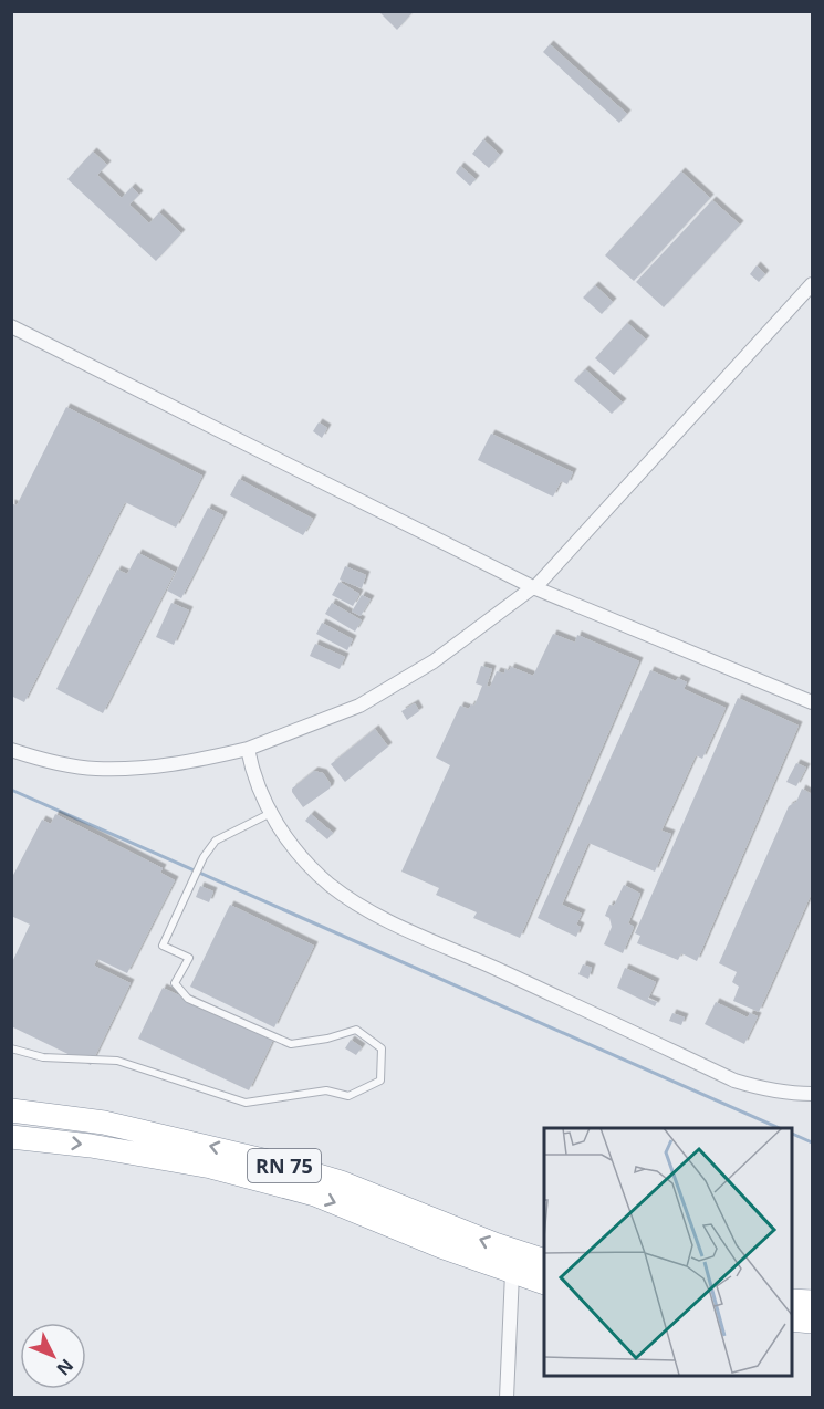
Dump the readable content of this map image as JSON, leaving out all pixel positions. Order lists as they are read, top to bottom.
{
  "streets": {
    "highway": ["RN 75"]
  },
  "north": "bottom right"
}
